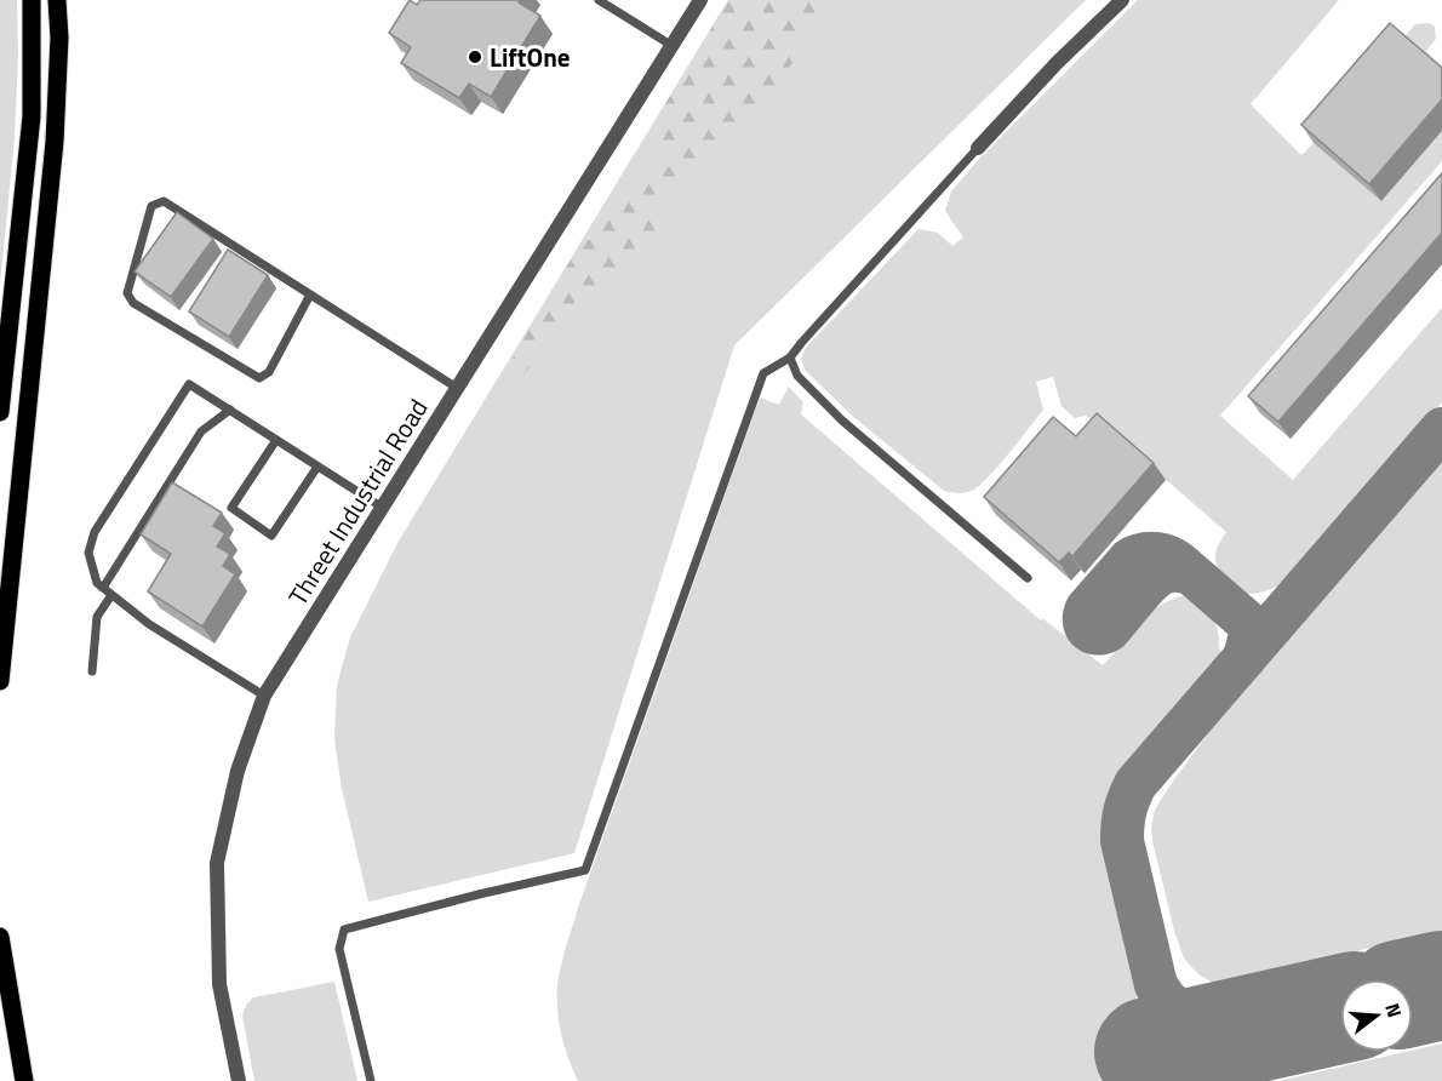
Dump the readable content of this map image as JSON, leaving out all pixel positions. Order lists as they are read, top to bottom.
{
  "streets": {
    "street": ["Threet Industrial Road"]
  },
  "places": ["LiftOne"],
  "north": "right"
}
